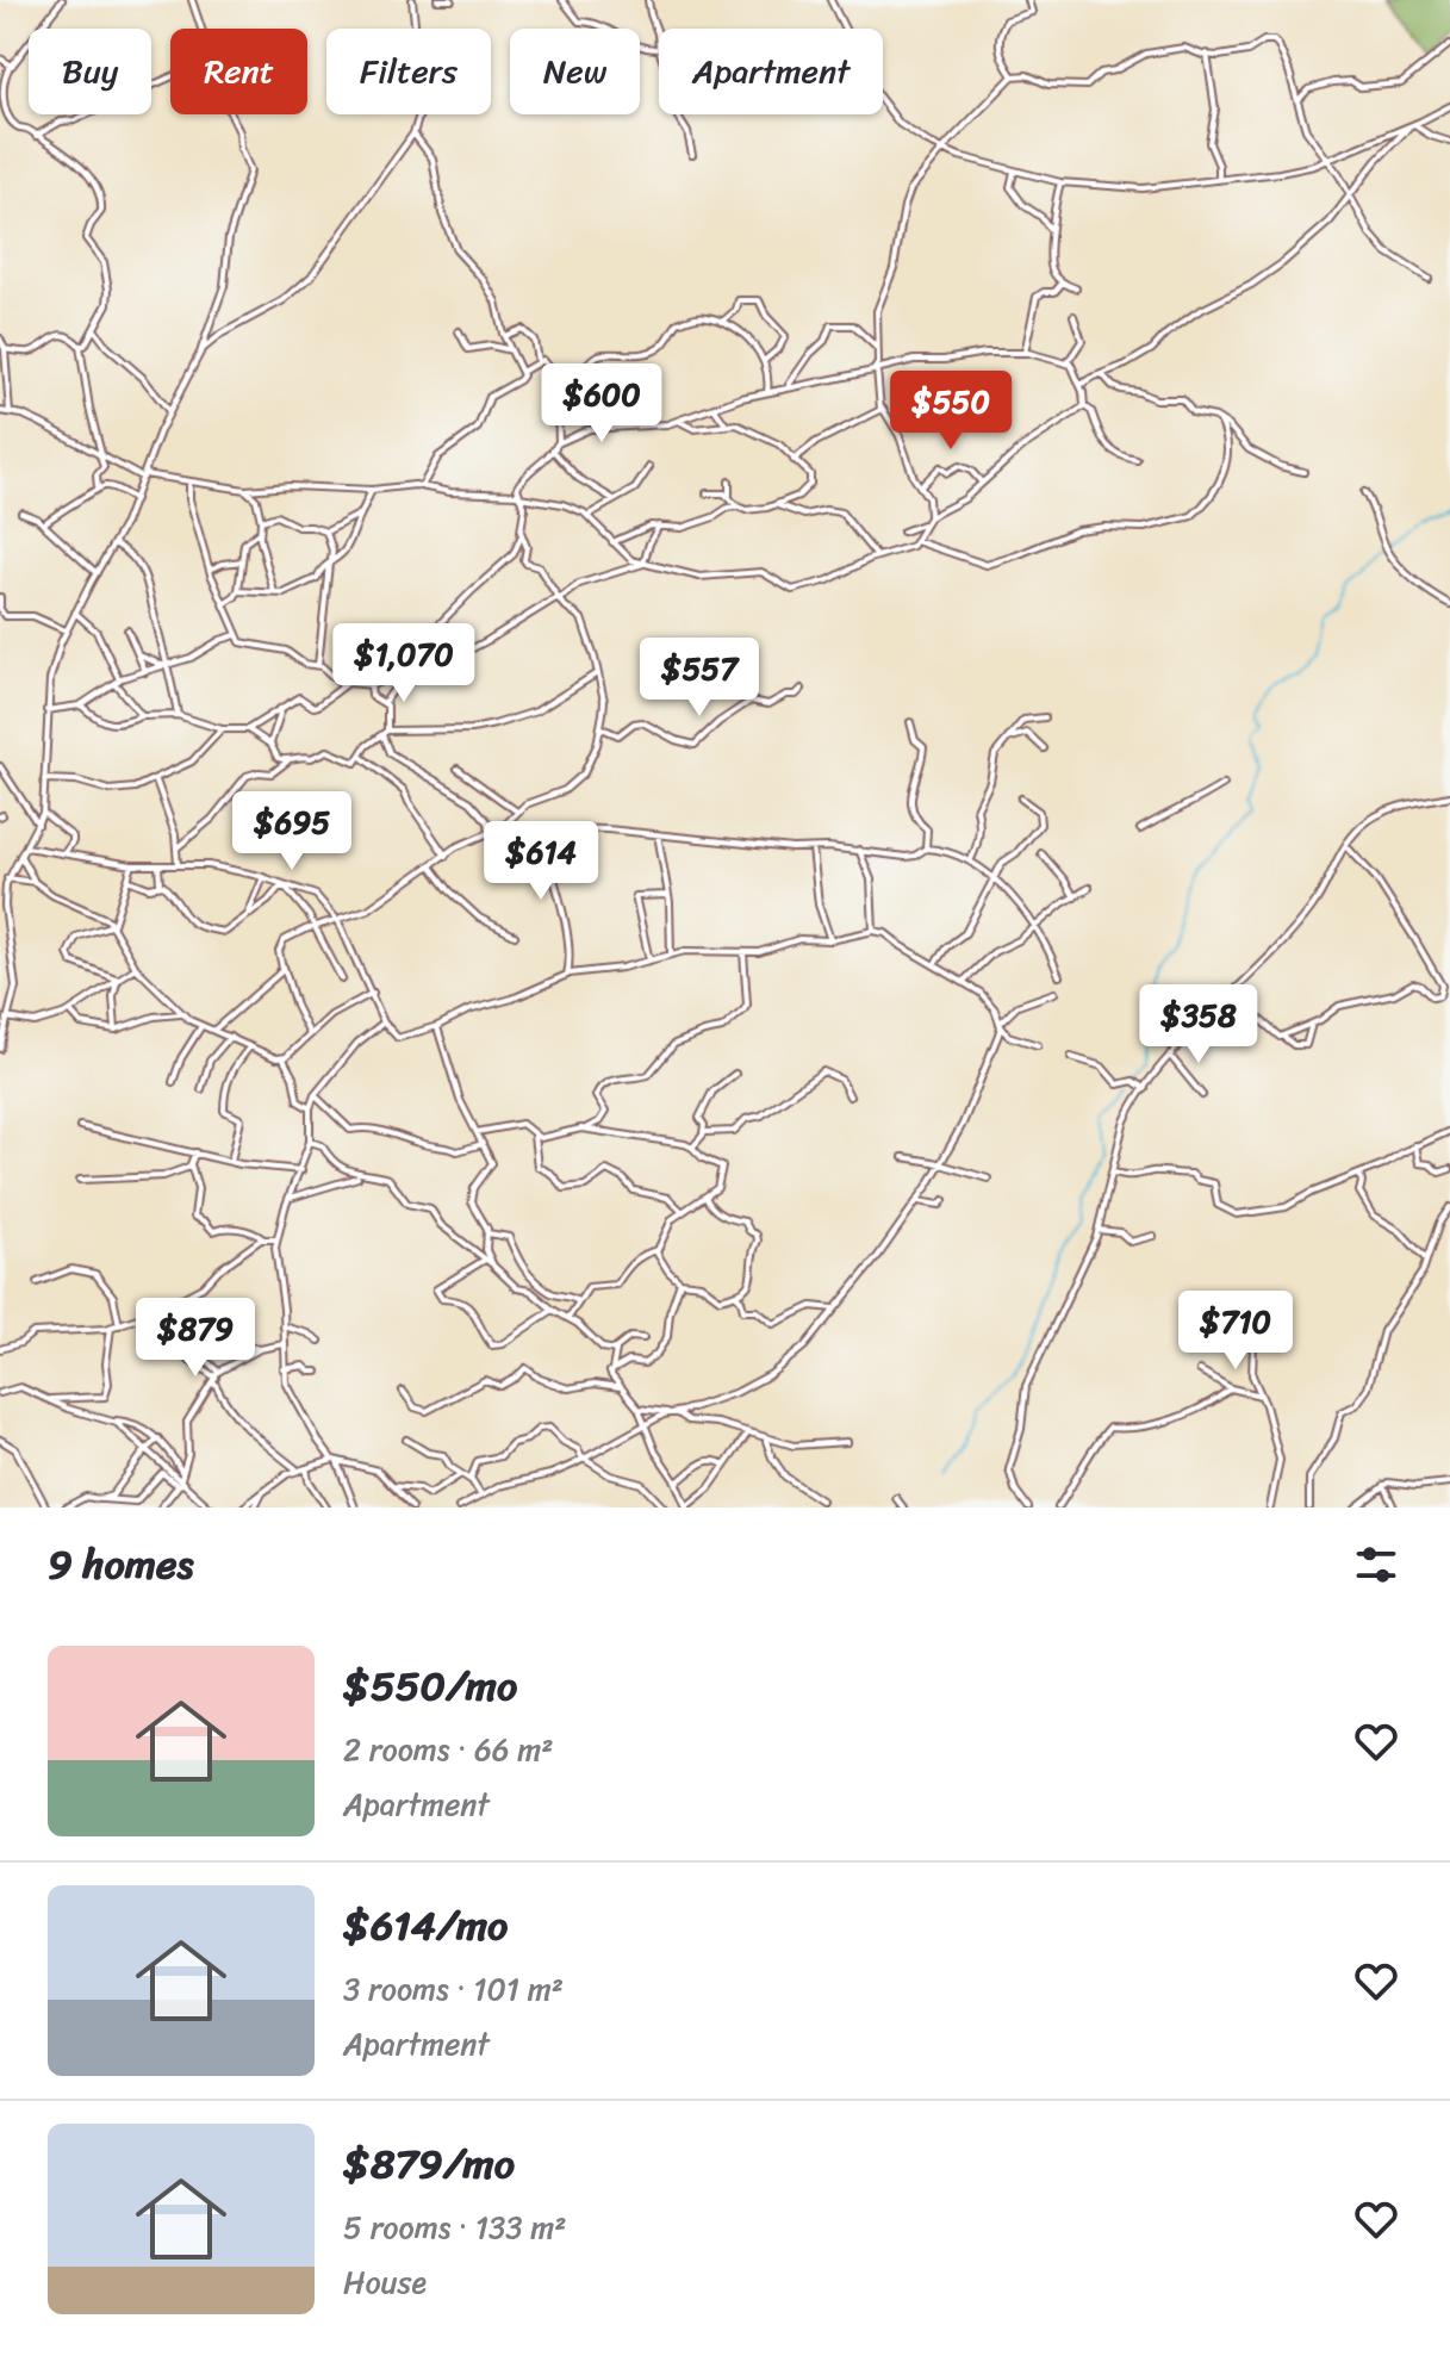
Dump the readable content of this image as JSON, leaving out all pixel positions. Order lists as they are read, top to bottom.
{
  "page": {
    "chip": [
      "Buy",
      "Rent",
      "Filters",
      "New",
      "Apartment"
    ],
    "price": [
      "$600",
      "$550",
      "$1,070",
      "$557",
      "$695",
      "$614",
      "$358",
      "$710",
      "$879"
    ],
    "heading": "9 homes",
    "list": [
      {
        "name": "$550/mo",
        "note": "2 rooms · 66 m² · Apartment"
      },
      {
        "name": "$614/mo",
        "note": "3 rooms · 101 m² · Apartment"
      },
      {
        "name": "$879/mo",
        "note": "5 rooms · 133 m² · House"
      }
    ]
  }
}
